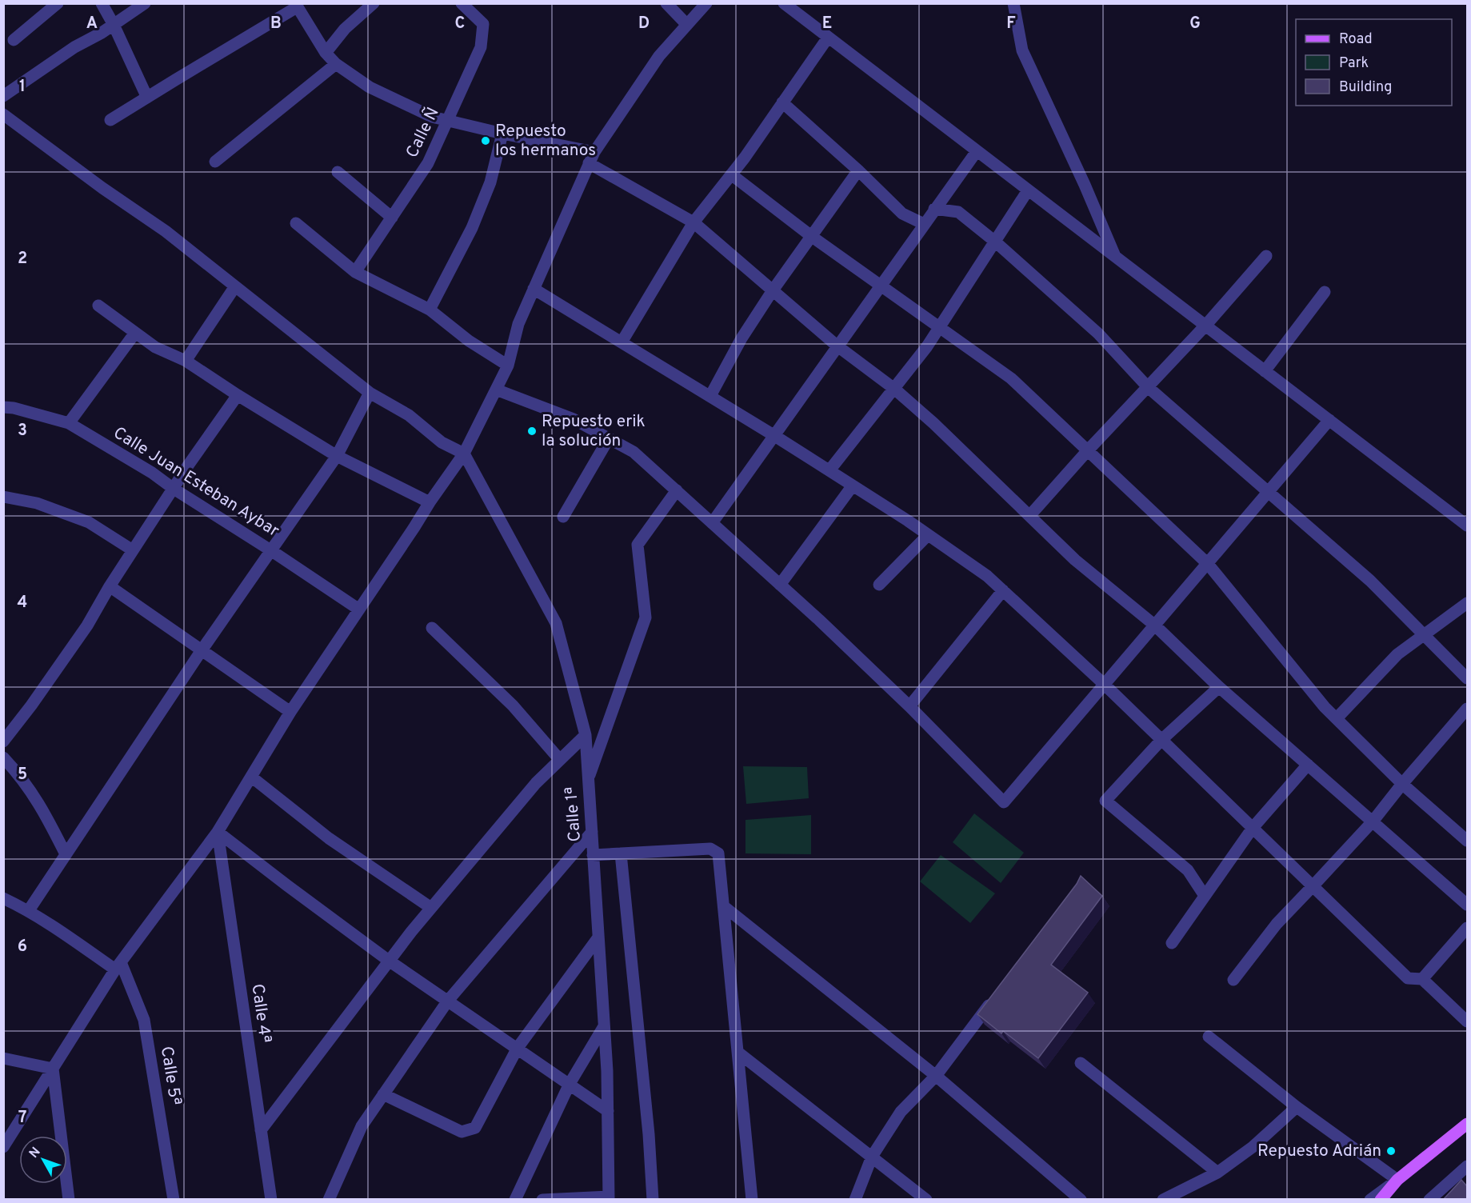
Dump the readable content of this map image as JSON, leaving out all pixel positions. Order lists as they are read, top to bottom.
{
  "streets": {
    "street": [
      "Calle Ñ",
      "Calle Juan Esteban Aybar",
      "Calle 1ª",
      "Calle 4ª",
      "Calle 5ª"
    ]
  },
  "places": ["Repuesto los hermanos", "Repuesto erik la solución", "Repuesto Adrián"],
  "legend": ["Road", "Park", "Building"],
  "north": "top left",
  "grid": {
    "columns": [
      "A",
      "B",
      "C",
      "D",
      "E",
      "F",
      "G"
    ],
    "rows": [
      "1",
      "2",
      "3",
      "4",
      "5",
      "6",
      "7"
    ]
  }
}
